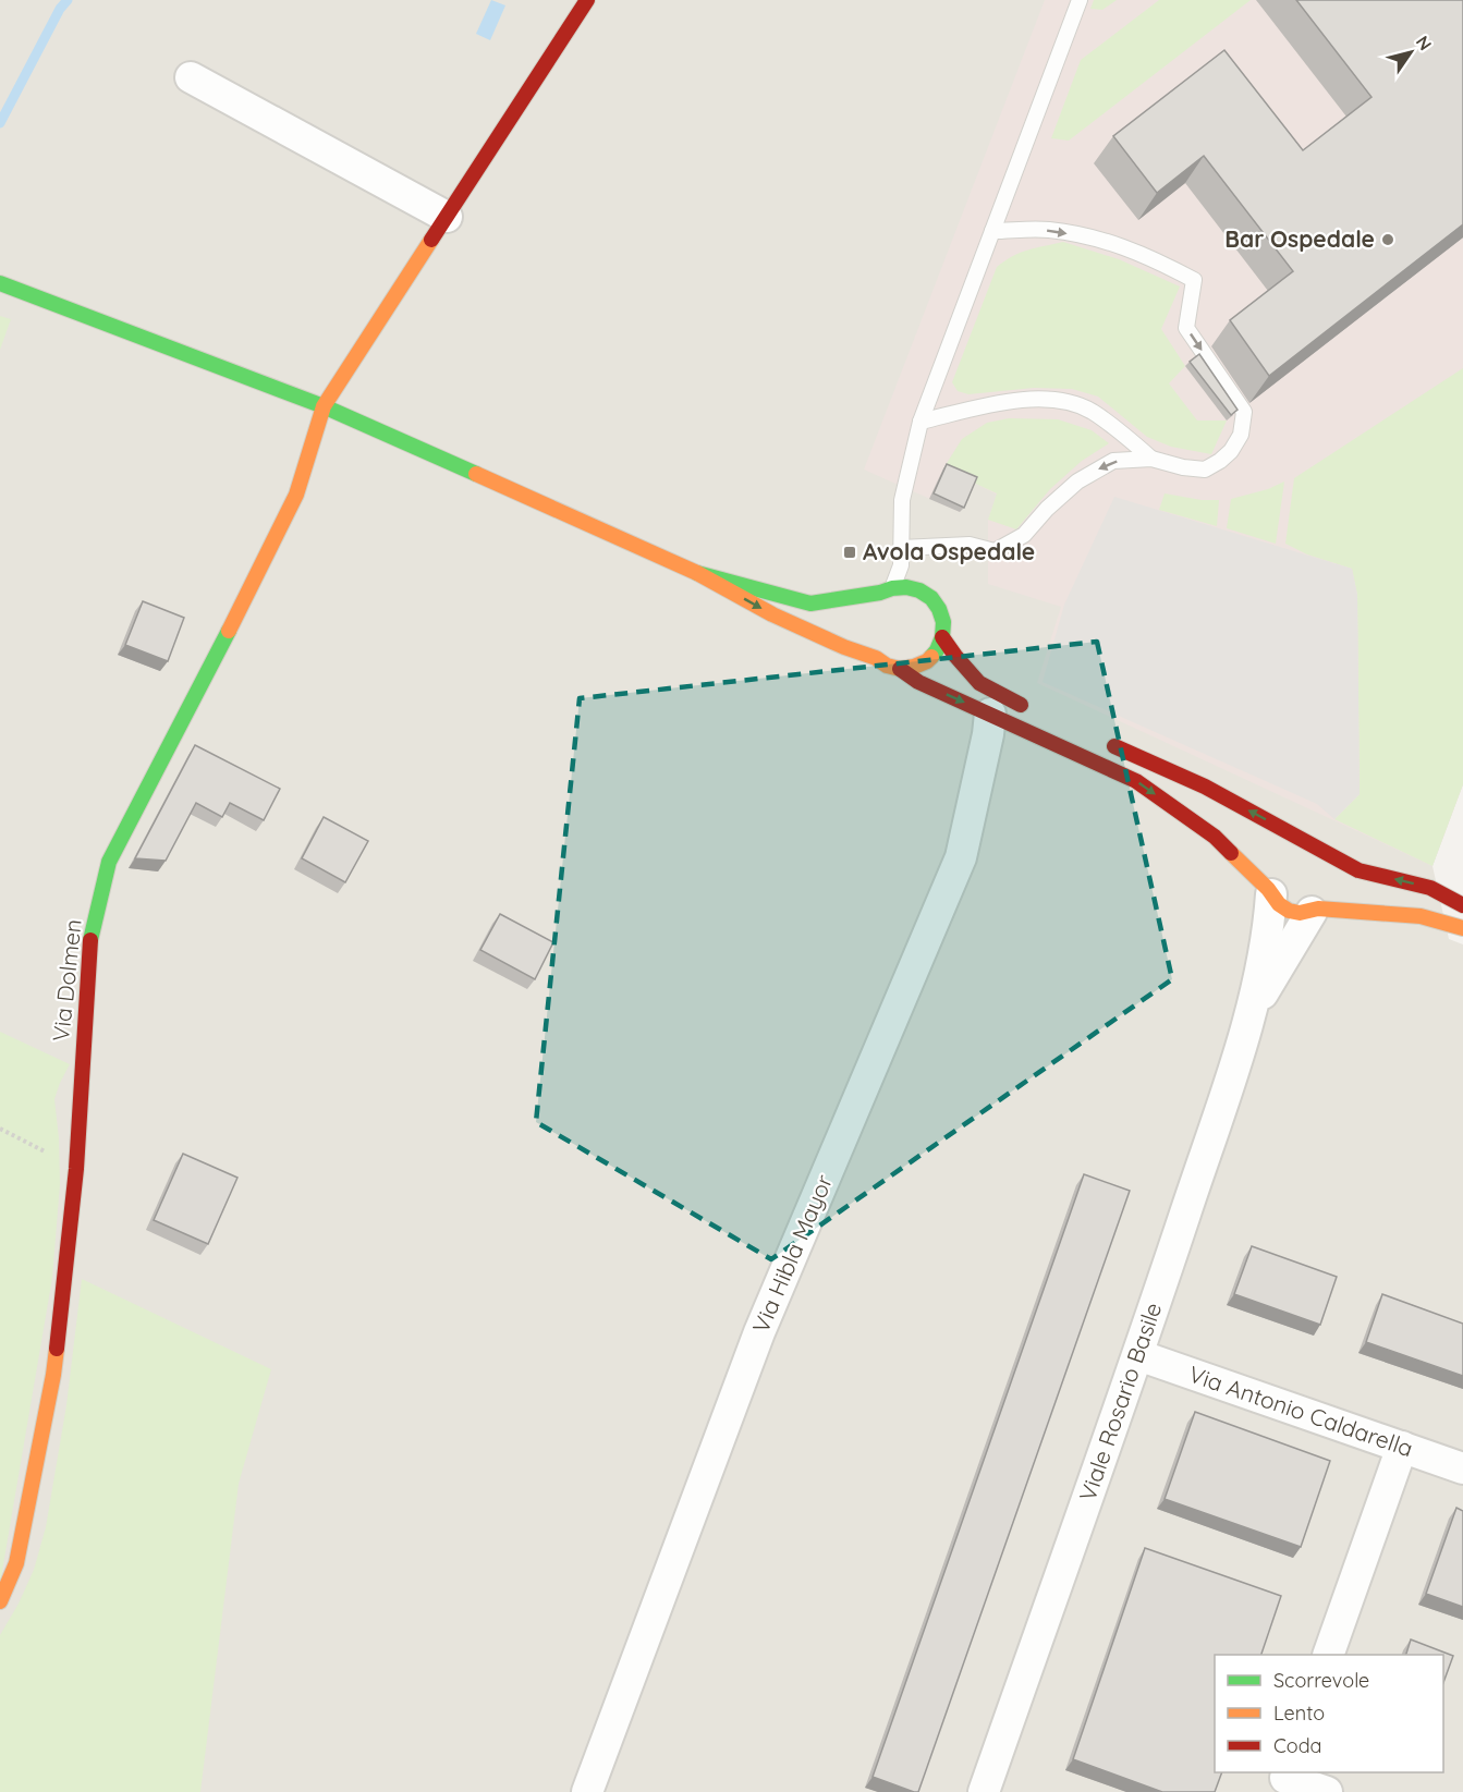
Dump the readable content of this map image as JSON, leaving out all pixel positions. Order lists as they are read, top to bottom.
{
  "streets": {
    "main road": ["Via Dolmen"],
    "street": ["Via Hibla Mayor", "Viale Rosario Basile", "Via Antonio Caldarella"]
  },
  "crossings": [
    ["Viale Rosario Basile", "Via Antonio Caldarella"]
  ],
  "places": {
    "other": ["Bar Ospedale"],
    "transit": ["Avola Ospedale"]
  },
  "legend": ["Scorrevole", "Lento", "Coda"],
  "north": "top right"
}
